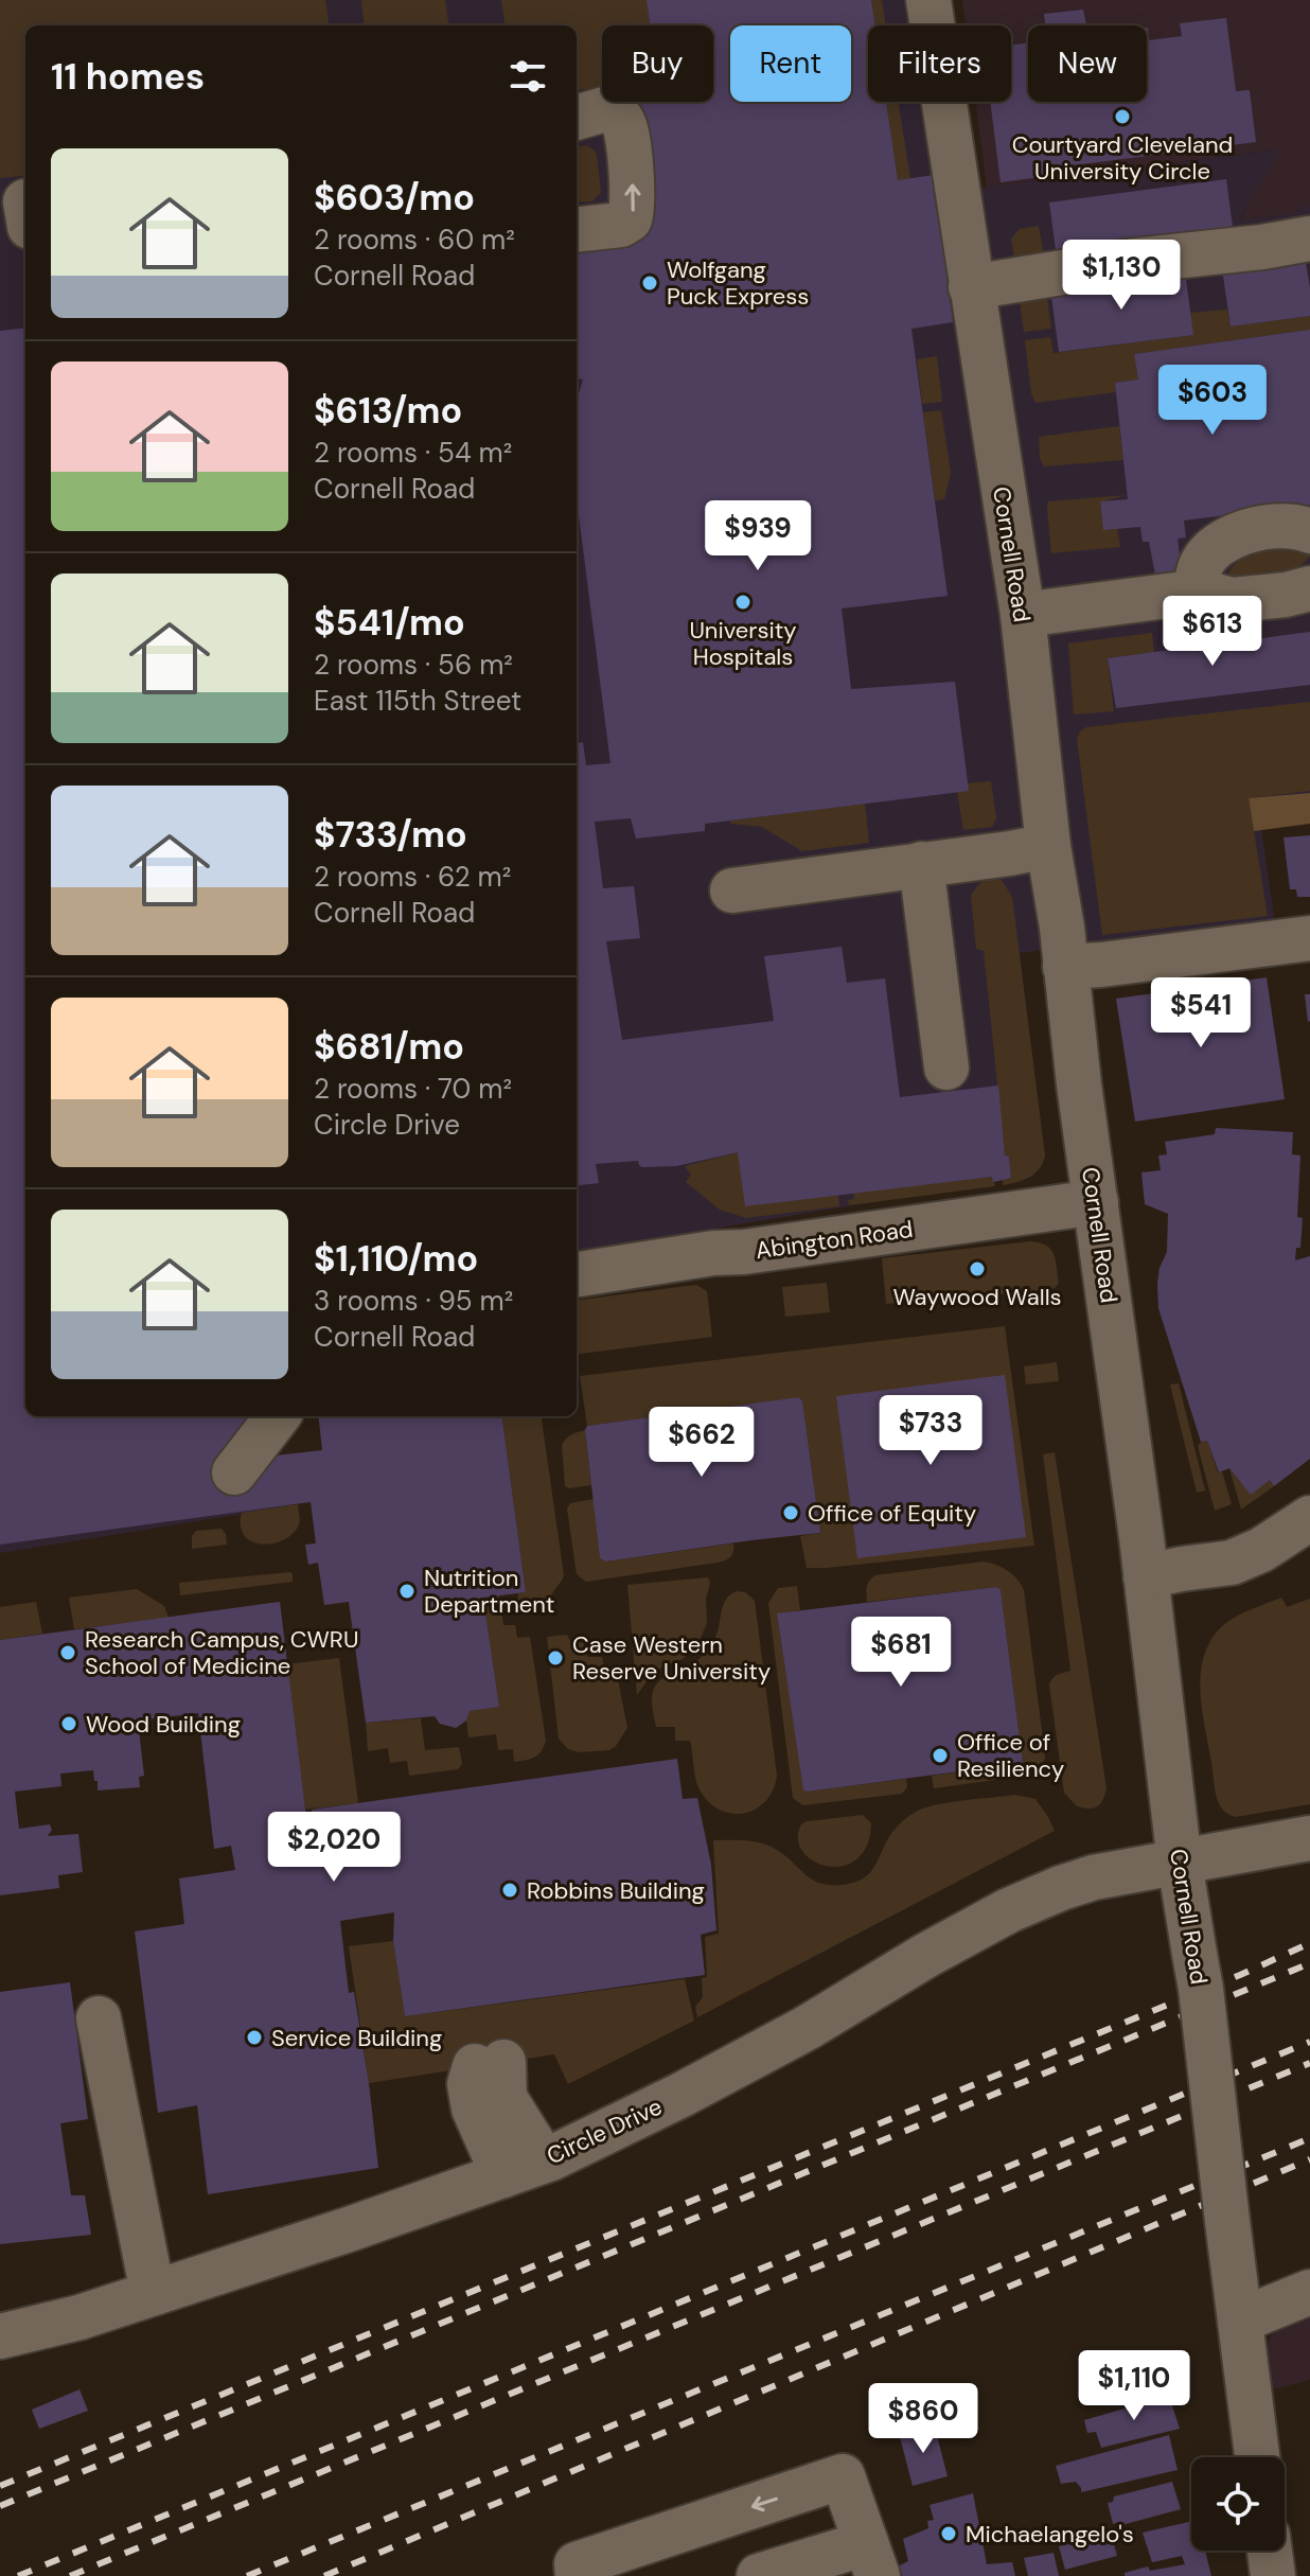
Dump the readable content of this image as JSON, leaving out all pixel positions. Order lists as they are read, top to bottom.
{
  "streets": {
    "street": ["Cornell Road", "Abington Road", "Circle Drive"]
  },
  "crossings": [
    ["Cornell Road", "Abington Road"],
    ["Cornell Road", "Circle Drive"]
  ],
  "places": [
    "Courtyard Cleveland University Circle",
    "Wolfgang Puck Express",
    "University Hospitals",
    "Waywood Walls",
    "Office of Equity",
    "Nutrition Department",
    "Research Campus, CWRU School of Medicine",
    "Case Western Reserve University",
    "Wood Building",
    "Office of Resiliency",
    "Robbins Building",
    "Service Building",
    "Michaelangelo's"
  ],
  "page": {
    "chip": [
      "Buy",
      "Rent",
      "Filters",
      "New"
    ],
    "heading": "11 homes",
    "list": [
      {
        "name": "$603/mo",
        "note": "2 rooms · 60 m² · Cornell Road"
      },
      {
        "name": "$613/mo",
        "note": "2 rooms · 54 m² · Cornell Road"
      },
      {
        "name": "$541/mo",
        "note": "2 rooms · 56 m² · East 115th Street"
      },
      {
        "name": "$733/mo",
        "note": "2 rooms · 62 m² · Cornell Road"
      },
      {
        "name": "$681/mo",
        "note": "2 rooms · 70 m² · Circle Drive"
      },
      {
        "name": "$1,110/mo",
        "note": "3 rooms · 95 m² · Cornell Road"
      }
    ],
    "price": [
      "$1,130",
      "$603",
      "$939",
      "$613",
      "$541",
      "$733",
      "$662",
      "$681",
      "$2,020",
      "$1,110",
      "$860"
    ]
  }
}
